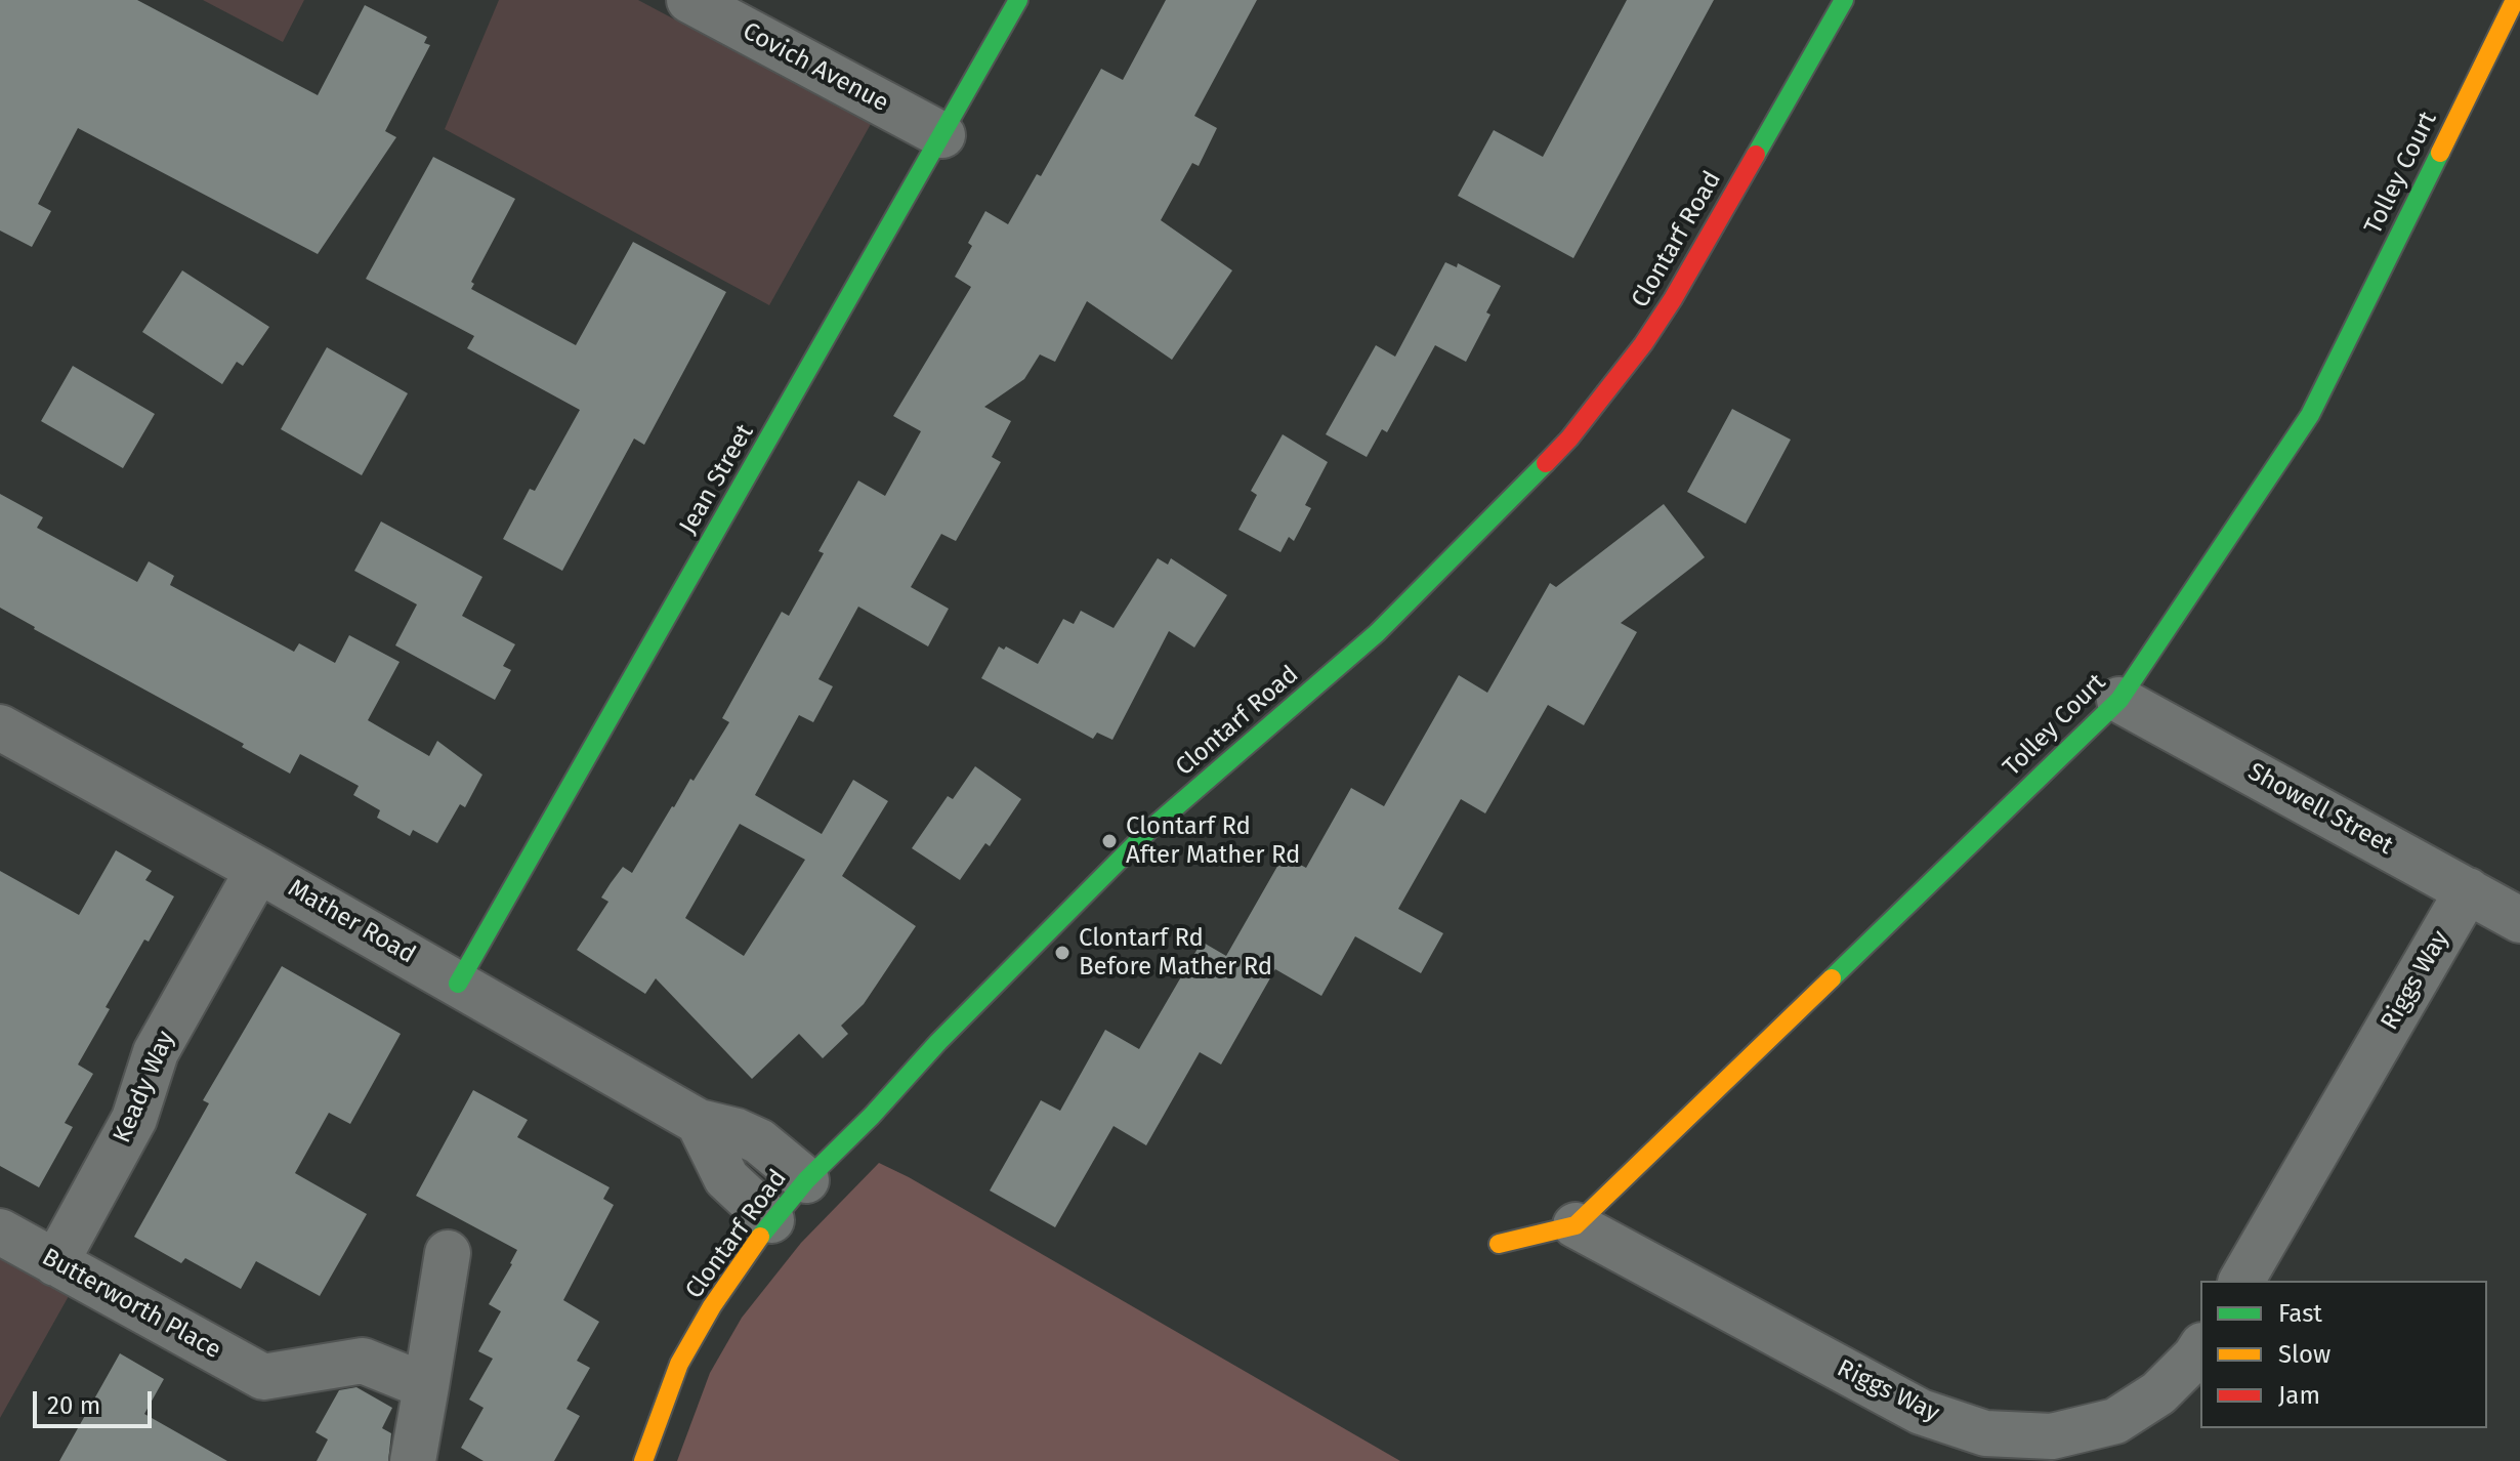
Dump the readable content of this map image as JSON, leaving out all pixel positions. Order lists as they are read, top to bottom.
{
  "streets": {
    "street": [
      "Covich Avenue",
      "Tolley Court",
      "Clontarf Road",
      "Jean Street",
      "Showell Street",
      "Mather Road",
      "Riggs Way",
      "Keady Way",
      "Butterworth Place"
    ]
  },
  "crossings": [
    ["Covich Avenue", "Jean Street"],
    ["Tolley Court", "Showell Street"],
    ["Tolley Court", "Riggs Way"],
    ["Clontarf Road", "Mather Road"],
    ["Jean Street", "Mather Road"],
    ["Showell Street", "Riggs Way"],
    ["Mather Road", "Keady Way"],
    ["Keady Way", "Butterworth Place"]
  ],
  "places": ["Clontarf Rd After Mather Rd", "Clontarf Rd Before Mather Rd"],
  "legend": ["Fast", "Slow", "Jam"],
  "scale_bar": "20 m"
}
